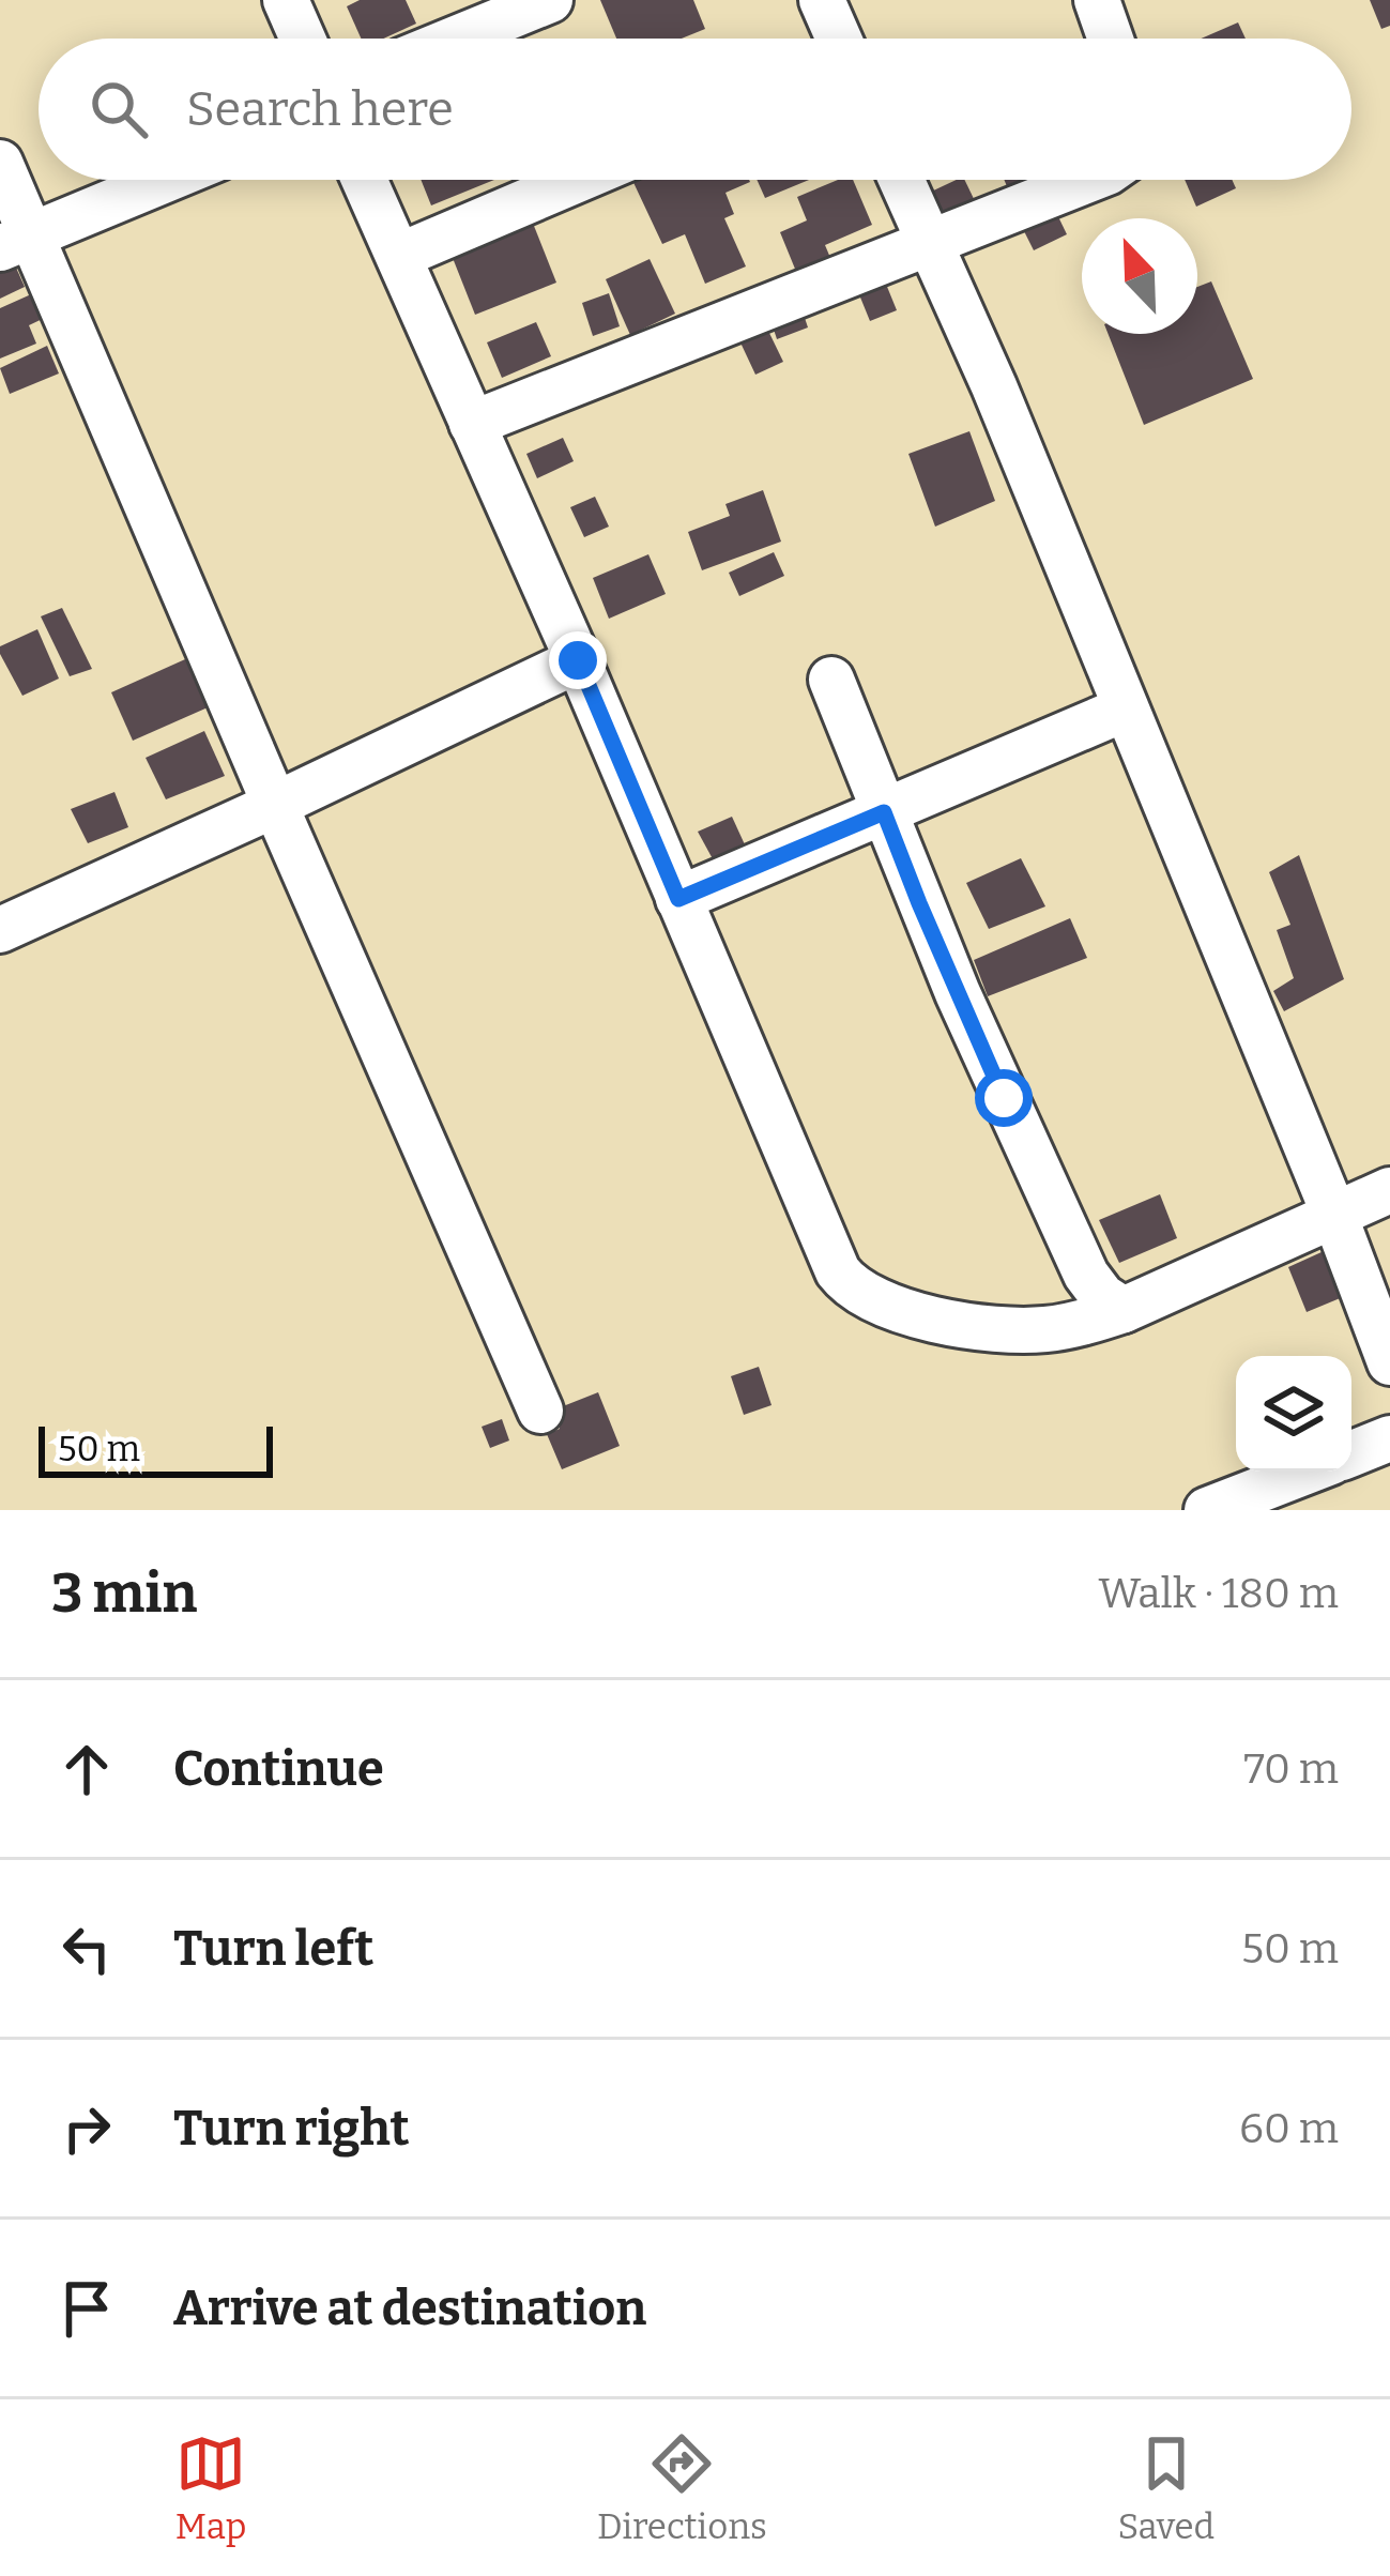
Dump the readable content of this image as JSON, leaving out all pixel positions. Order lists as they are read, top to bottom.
{
  "scale_bar": "50 m",
  "north": "top left",
  "page": {
    "search": "Search here",
    "scale": "50 m",
    "heading": ["3 min", "Walk · 180 m"],
    "list": [
      ["Continue", "70 m"],
      ["Turn left", "50 m"],
      ["Turn right", "60 m"],
      "Arrive at destination"
    ],
    "nav": ["Map", "Directions", "Saved"]
  }
}
